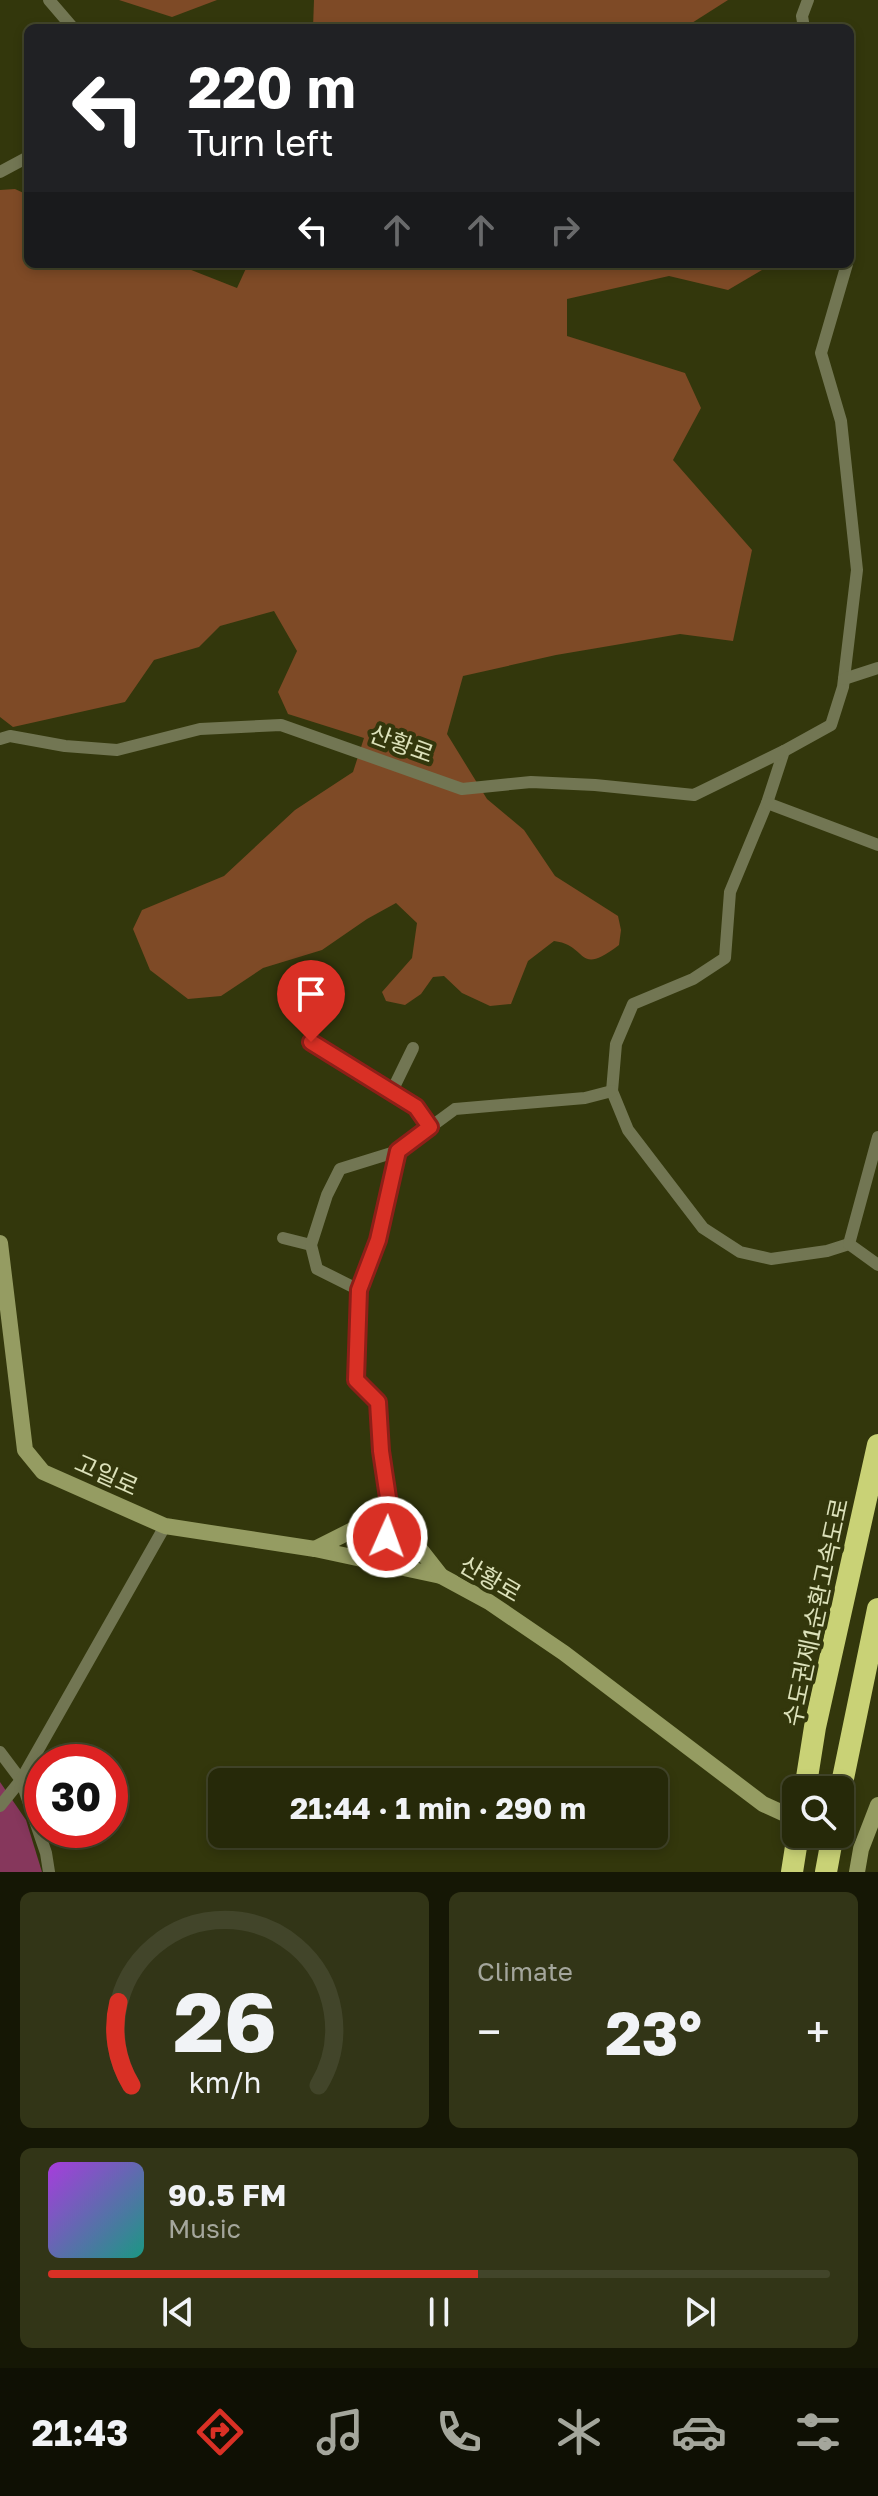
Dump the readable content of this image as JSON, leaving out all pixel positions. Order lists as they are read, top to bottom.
{
  "streets": {
    "highway": ["수도권제1순환고속도로"],
    "street": ["산황로", "고일로"]
  },
  "crossings": [
    ["산황로", "고일로"]
  ],
  "page": {
    "turn": ["220 m", "Turn left"],
    "limit": "30",
    "trip": "21:44 · 1 min · 290 m",
    "tile": "Climate",
    "heat": ["−", "23°", "+"],
    "song": ["90.5 FM", "Music"],
    "tabs": "21:43",
    "gauge": ["26", "km/h"]
  }
}
